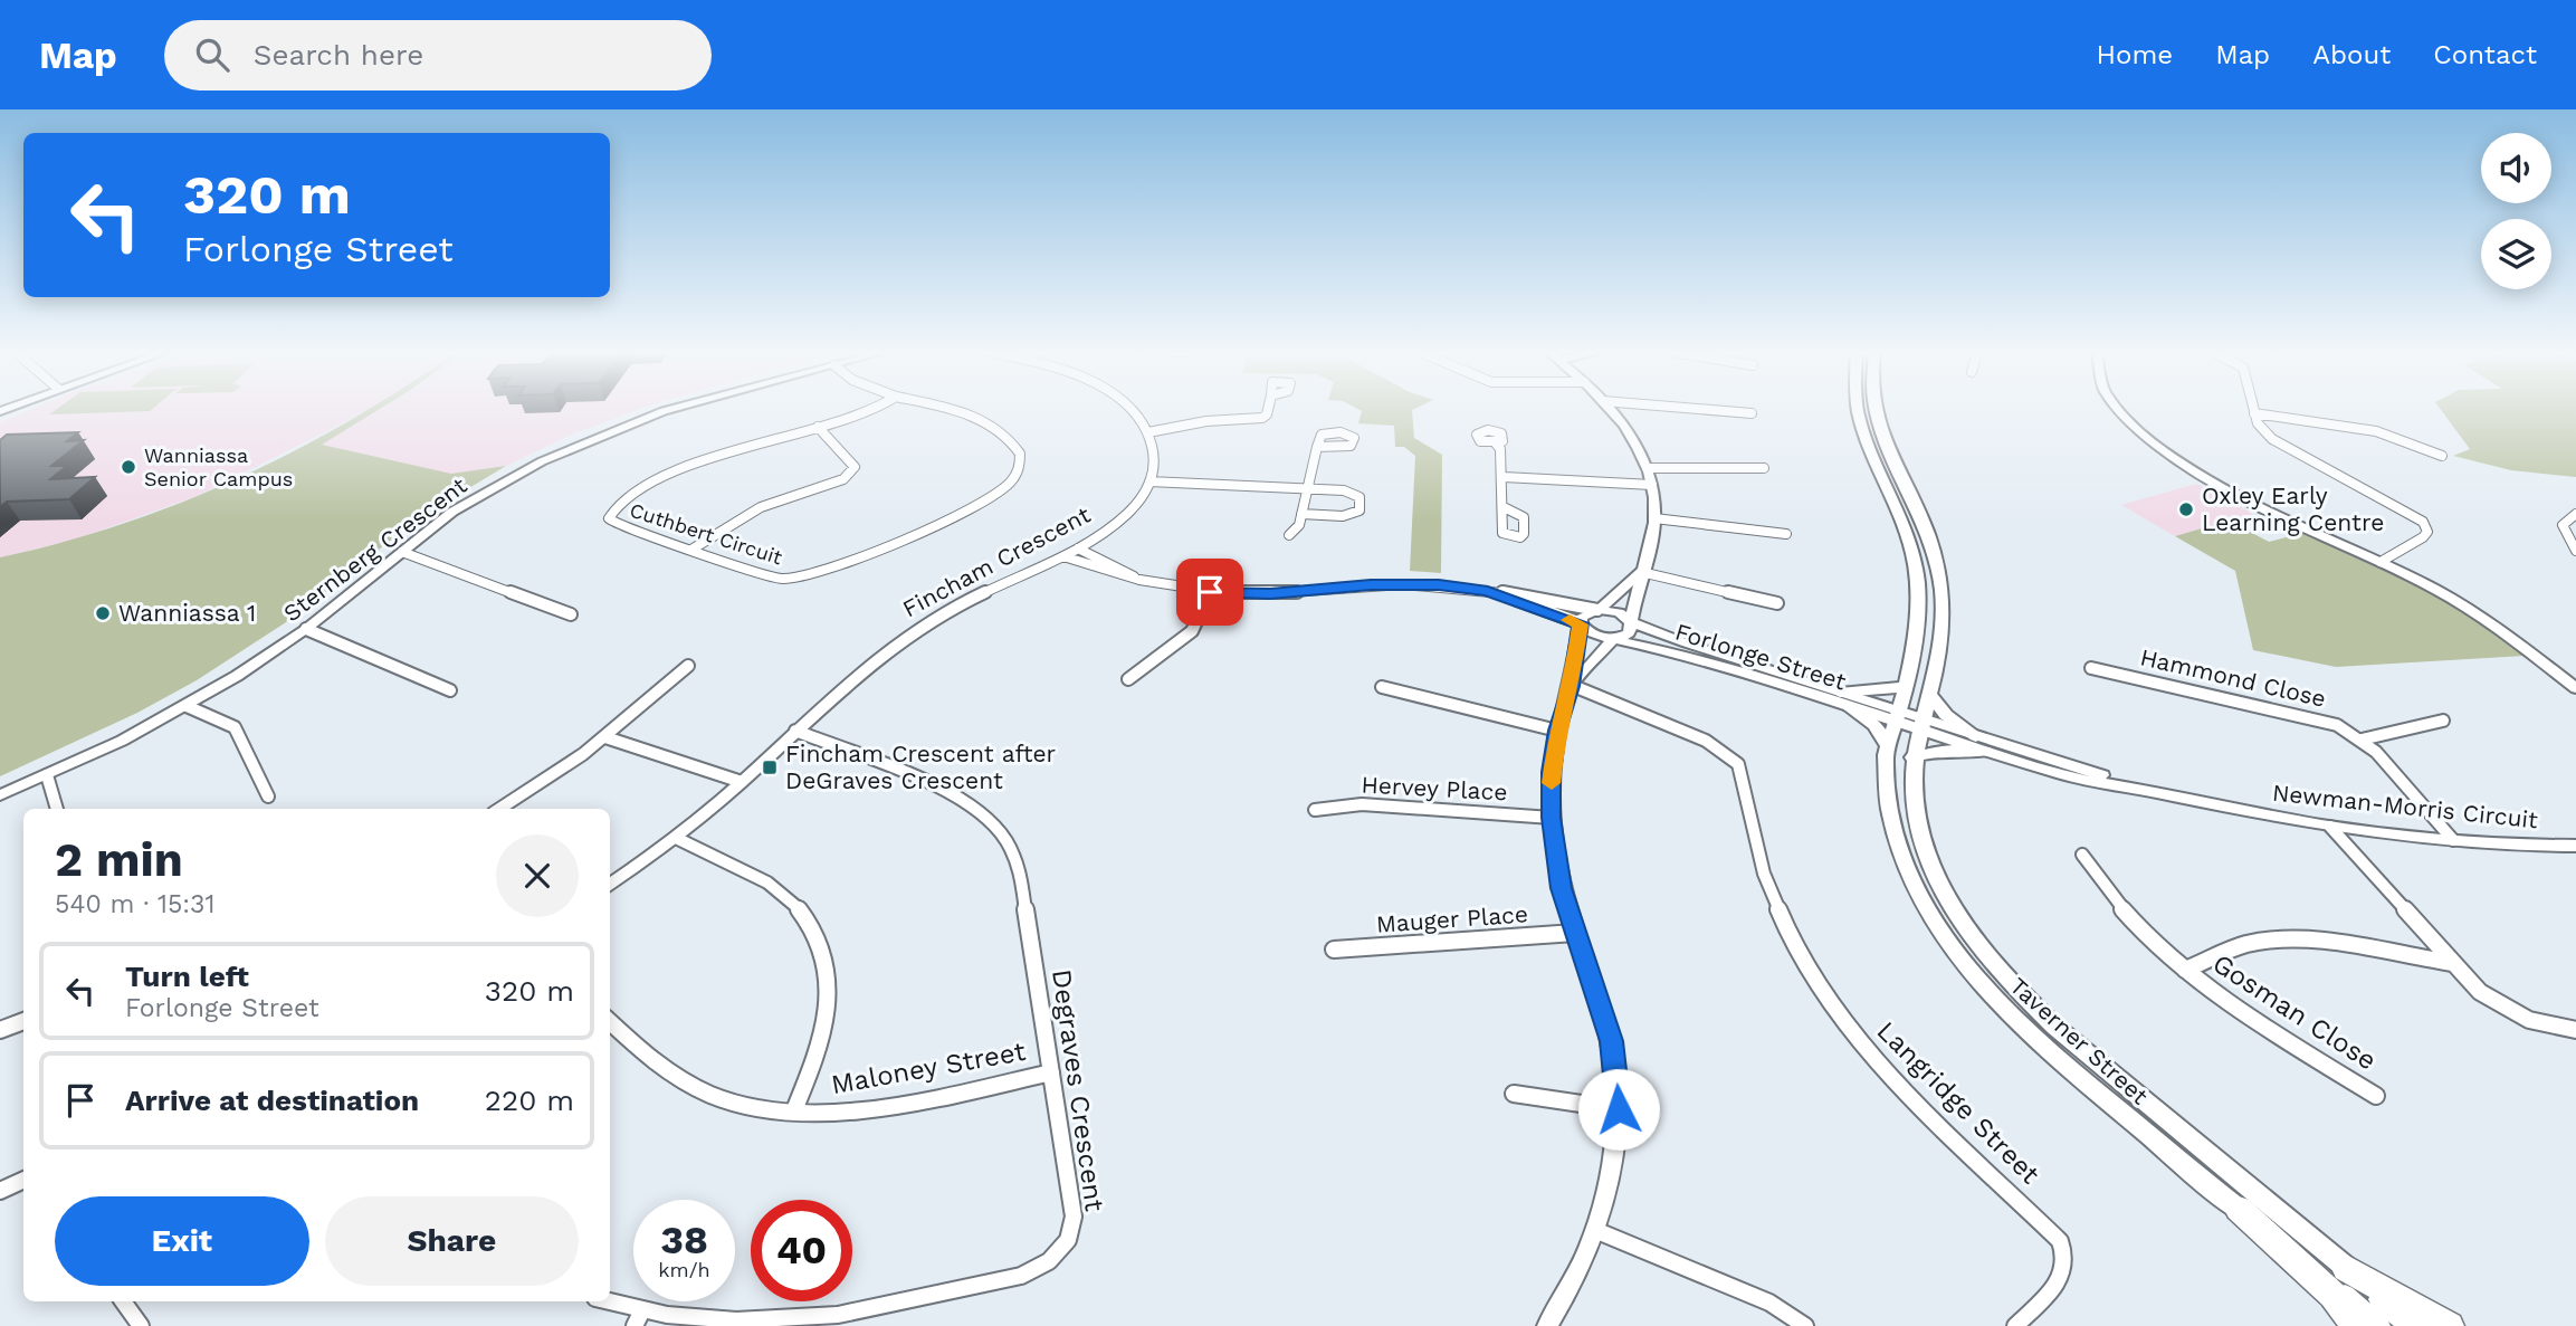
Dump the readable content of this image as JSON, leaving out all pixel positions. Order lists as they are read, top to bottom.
{
  "streets": {
    "main road": ["Taverner Street"],
    "street": [
      "Cuthbert Circuit",
      "Sternberg Crescent",
      "Fincham Crescent",
      "Forlonge Street",
      "Hammond Close",
      "Hervey Place",
      "Newman-Morris Circuit",
      "Mauger Place",
      "Gosman Close",
      "Maloney Street",
      "Degraves Crescent",
      "Langridge Street"
    ]
  },
  "crossings": [
    ["Fincham Crescent", "Degraves Crescent"],
    ["Forlonge Street", "Newman-Morris Circuit"],
    ["Forlonge Street", "Taverner Street"],
    ["Hammond Close", "Newman-Morris Circuit"],
    ["Newman-Morris Circuit", "Taverner Street"],
    ["Maloney Street", "Degraves Crescent"]
  ],
  "places": {
    "other": ["Wanniassa Senior Campus", "Oxley Early Learning Centre", "Wanniassa 1"],
    "transit": ["Fincham Crescent after DeGraves Crescent"]
  },
  "page": {
    "header": "Map",
    "search": "Search here",
    "nav": [
      "Home",
      "Map",
      "About",
      "Contact"
    ],
    "turn": ["320 m", "Forlonge Street"],
    "heading": ["2 min", "540 m · 15:31"],
    "list": [
      {
        "name": "Turn left",
        "note": "Forlonge Street",
        "value": "320 m"
      },
      {
        "name": "Arrive at destination",
        "value": "220 m"
      }
    ],
    "buttons": ["Exit", "Share"],
    "speed": "38 km/h",
    "limit": "40"
  }
}
